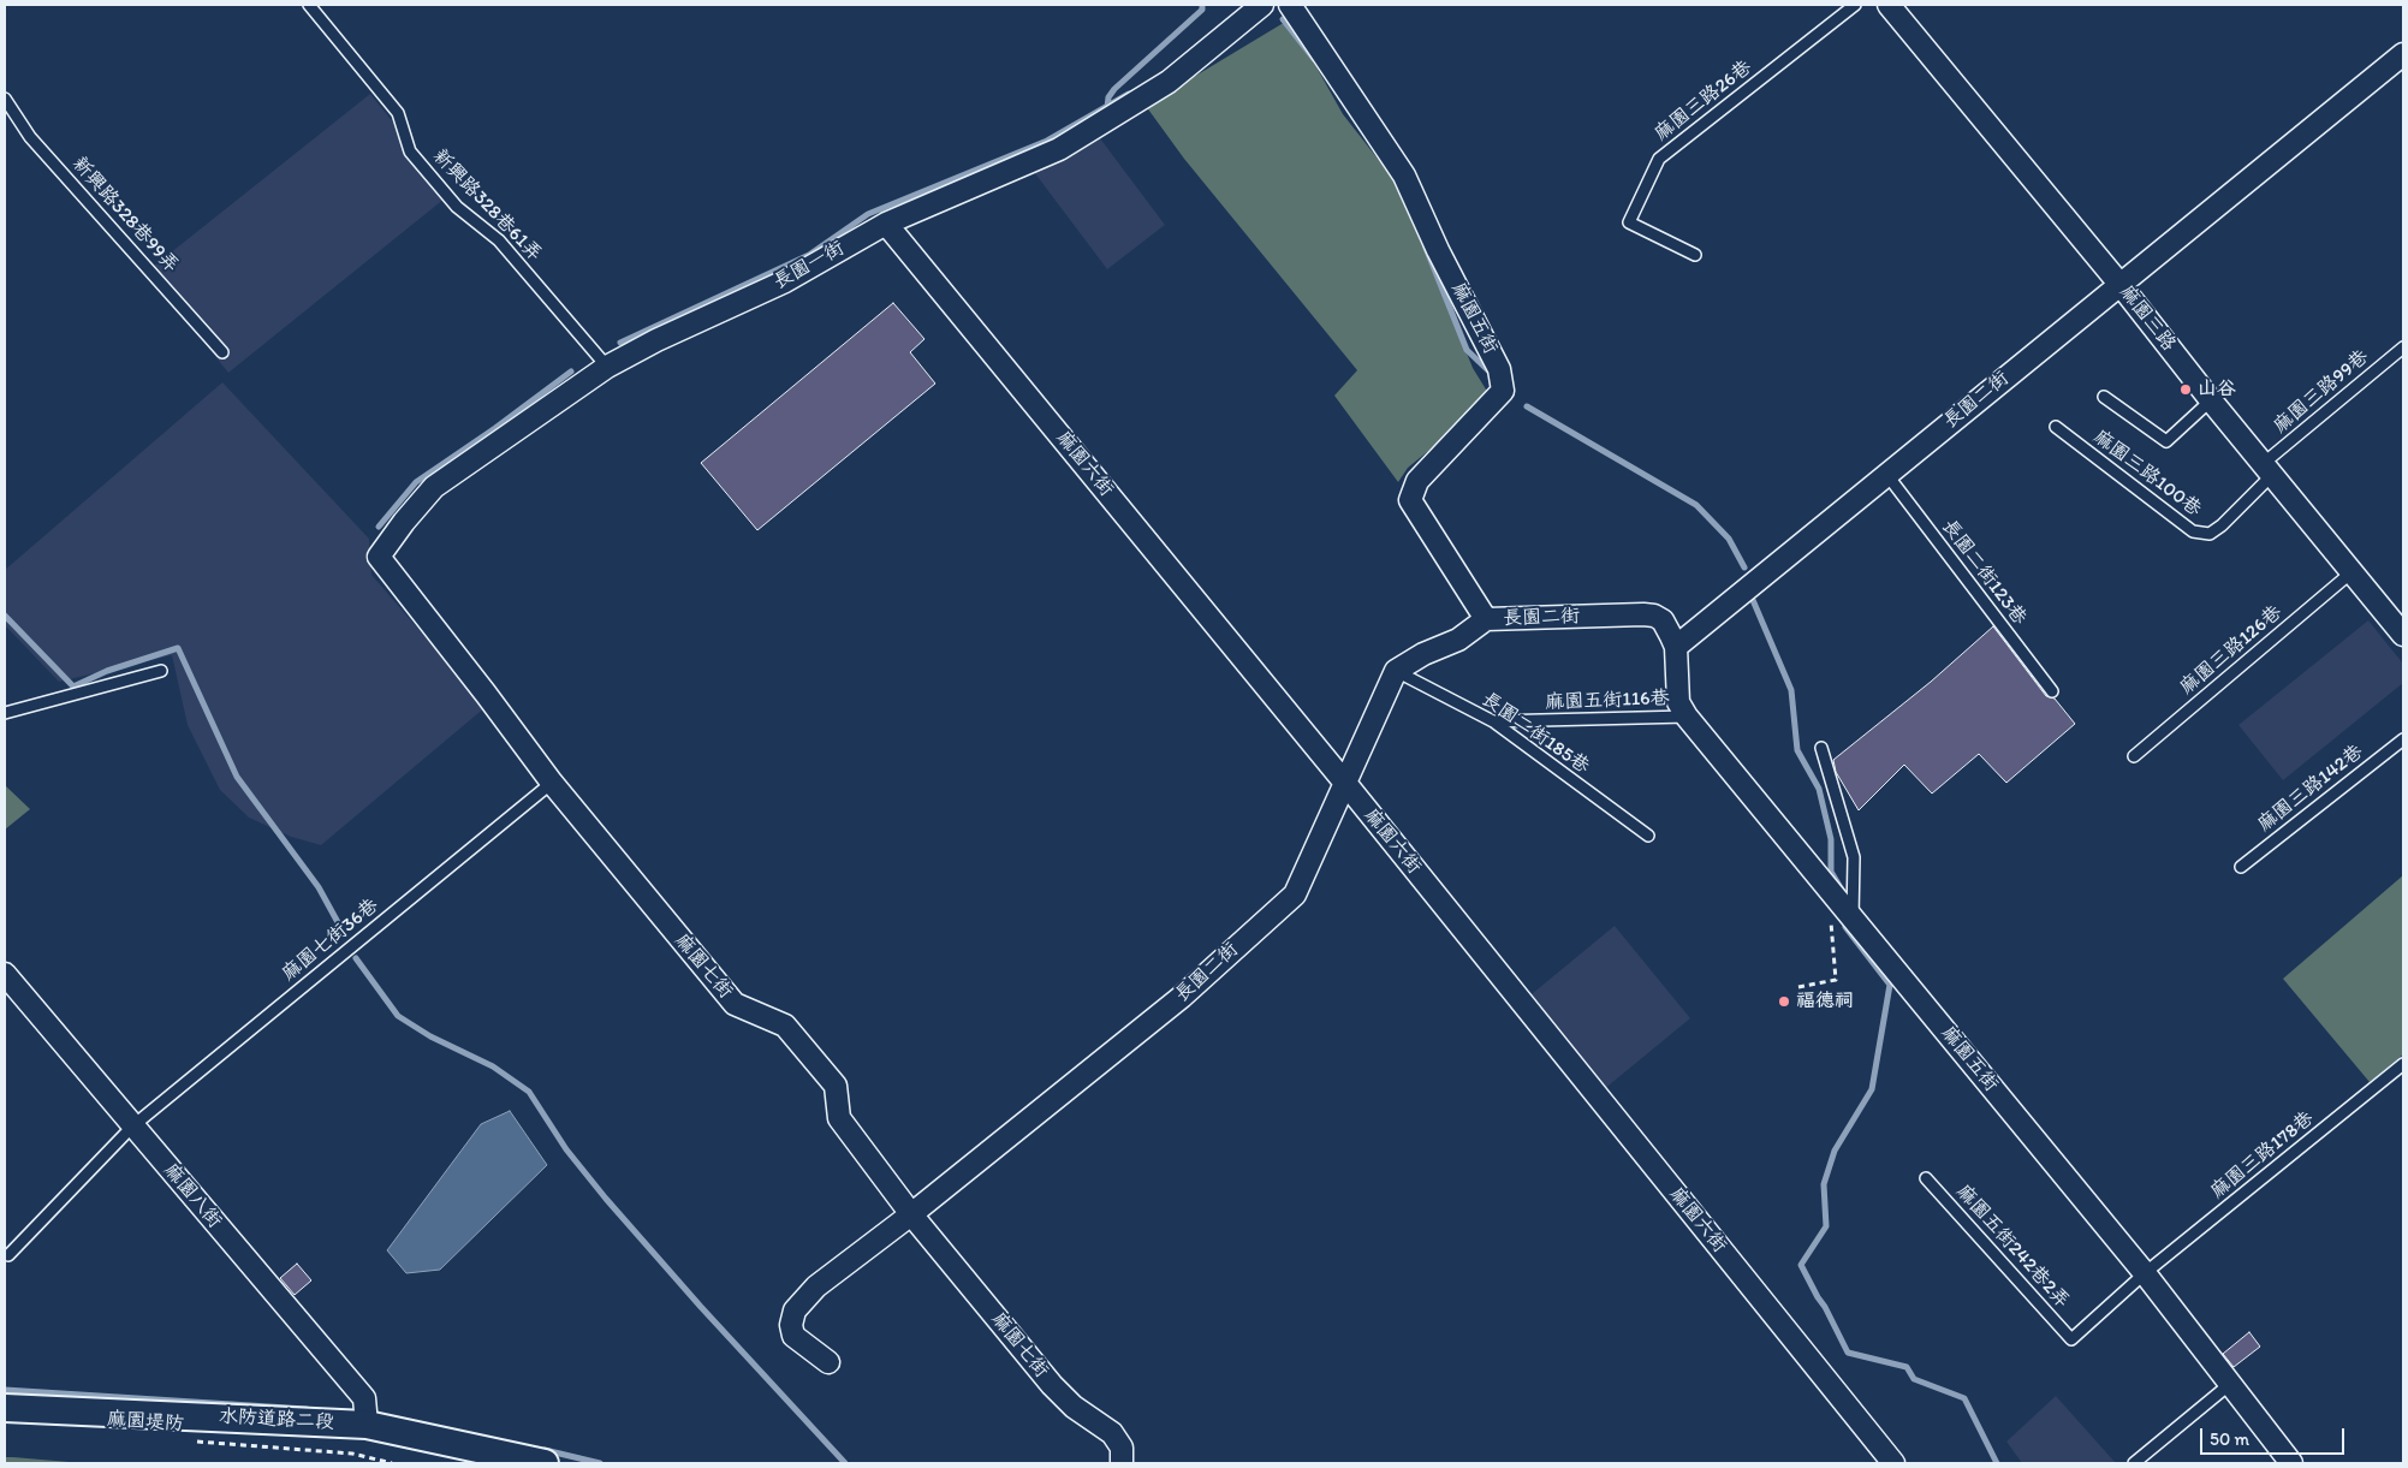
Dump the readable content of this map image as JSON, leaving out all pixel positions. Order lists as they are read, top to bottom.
{
  "streets": {
    "street": [
      "長園一街",
      "麻園五街",
      "麻園三路",
      "長園二街",
      "麻園六街",
      "麻園七街",
      "麻園八街",
      "水防道路二段"
    ],
    "lane": [
      "麻園三路26巷",
      "新興路328巷61弄",
      "新興路328巷99弄",
      "麻園三路99巷",
      "麻園三路100巷",
      "長園二街123巷",
      "麻園三路126巷",
      "麻園五街116巷",
      "長園二街185巷",
      "麻園三路142巷",
      "麻園七街36巷",
      "麻園三路178巷",
      "麻園五街242巷2弄"
    ],
    "path": ["麻園堤防"]
  },
  "crossings": [
    ["新興路328巷61弄", "長園一街"],
    ["長園一街", "麻園六街"],
    ["長園一街", "麻園七街"],
    ["麻園五街", "長園二街"],
    ["麻園五街", "麻園五街116巷"],
    ["麻園五街", "麻園三路178巷"],
    ["麻園三路", "麻園三路99巷"],
    ["麻園三路", "長園二街"],
    ["麻園三路", "麻園三路100巷"],
    ["麻園三路", "麻園三路126巷"],
    ["麻園三路99巷", "麻園三路100巷"],
    ["長園二街", "麻園六街"],
    ["長園二街", "長園二街123巷"],
    ["長園二街", "長園二街185巷"],
    ["長園二街", "麻園七街"],
    ["麻園五街116巷", "長園二街185巷"],
    ["麻園七街36巷", "麻園七街"],
    ["麻園七街36巷", "麻園八街"],
    ["麻園三路178巷", "麻園五街242巷2弄"],
    ["麻園八街", "水防道路二段"]
  ],
  "places": ["山谷", "福德祠"],
  "scale_bar": "50 m"
}
